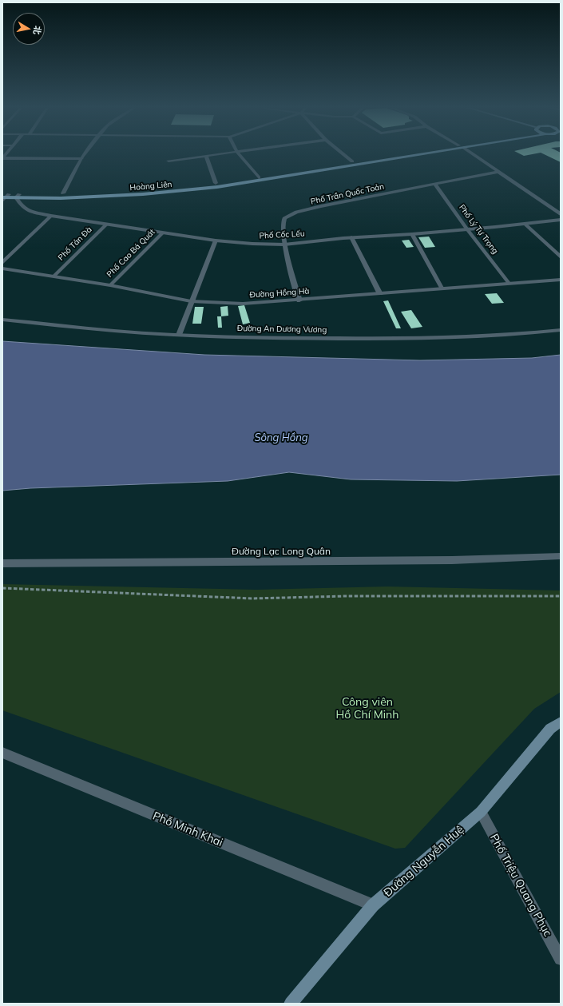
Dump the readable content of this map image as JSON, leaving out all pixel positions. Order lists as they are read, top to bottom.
{
  "streets": {
    "main road": ["Hoàng Liên", "Đường Nguyễn Huệ"],
    "street": [
      "Phố Trần Quốc Toản",
      "Phố Lý Tự Trọng",
      "Phố Cốc Lếu",
      "Phố Tản Đà",
      "Phố Cao Bá Quát",
      "Đường Hồng Hà",
      "Đường An Dương Vương",
      "Đường Lạc Long Quân",
      "Phỗ Minh Khai",
      "Phố Triệu Quang Phục"
    ]
  },
  "crossings": [
    ["Hoàng Liên", "Phố Cốc Lếu"],
    ["Phố Trần Quốc Toản", "Phố Lý Tự Trọng"],
    ["Phố Trần Quốc Toản", "Phố Cốc Lếu"],
    ["Phố Trần Quốc Toản", "Đường Hồng Hà"],
    ["Phố Lý Tự Trọng", "Phố Cốc Lếu"],
    ["Phố Lý Tự Trọng", "Đường Hồng Hà"],
    ["Phố Cốc Lếu", "Phố Tản Đà"],
    ["Phố Cốc Lếu", "Phố Cao Bá Quát"],
    ["Phố Tản Đà", "Đường Hồng Hà"],
    ["Phố Cao Bá Quát", "Đường Hồng Hà"],
    ["Phỗ Minh Khai", "Đường Nguyễn Huệ"],
    ["Đường Nguyễn Huệ", "Phố Triệu Quang Phục"]
  ],
  "water": ["Sông Hồng"],
  "parks": ["Công viên Hồ Chí Minh"],
  "north": "right"
}
